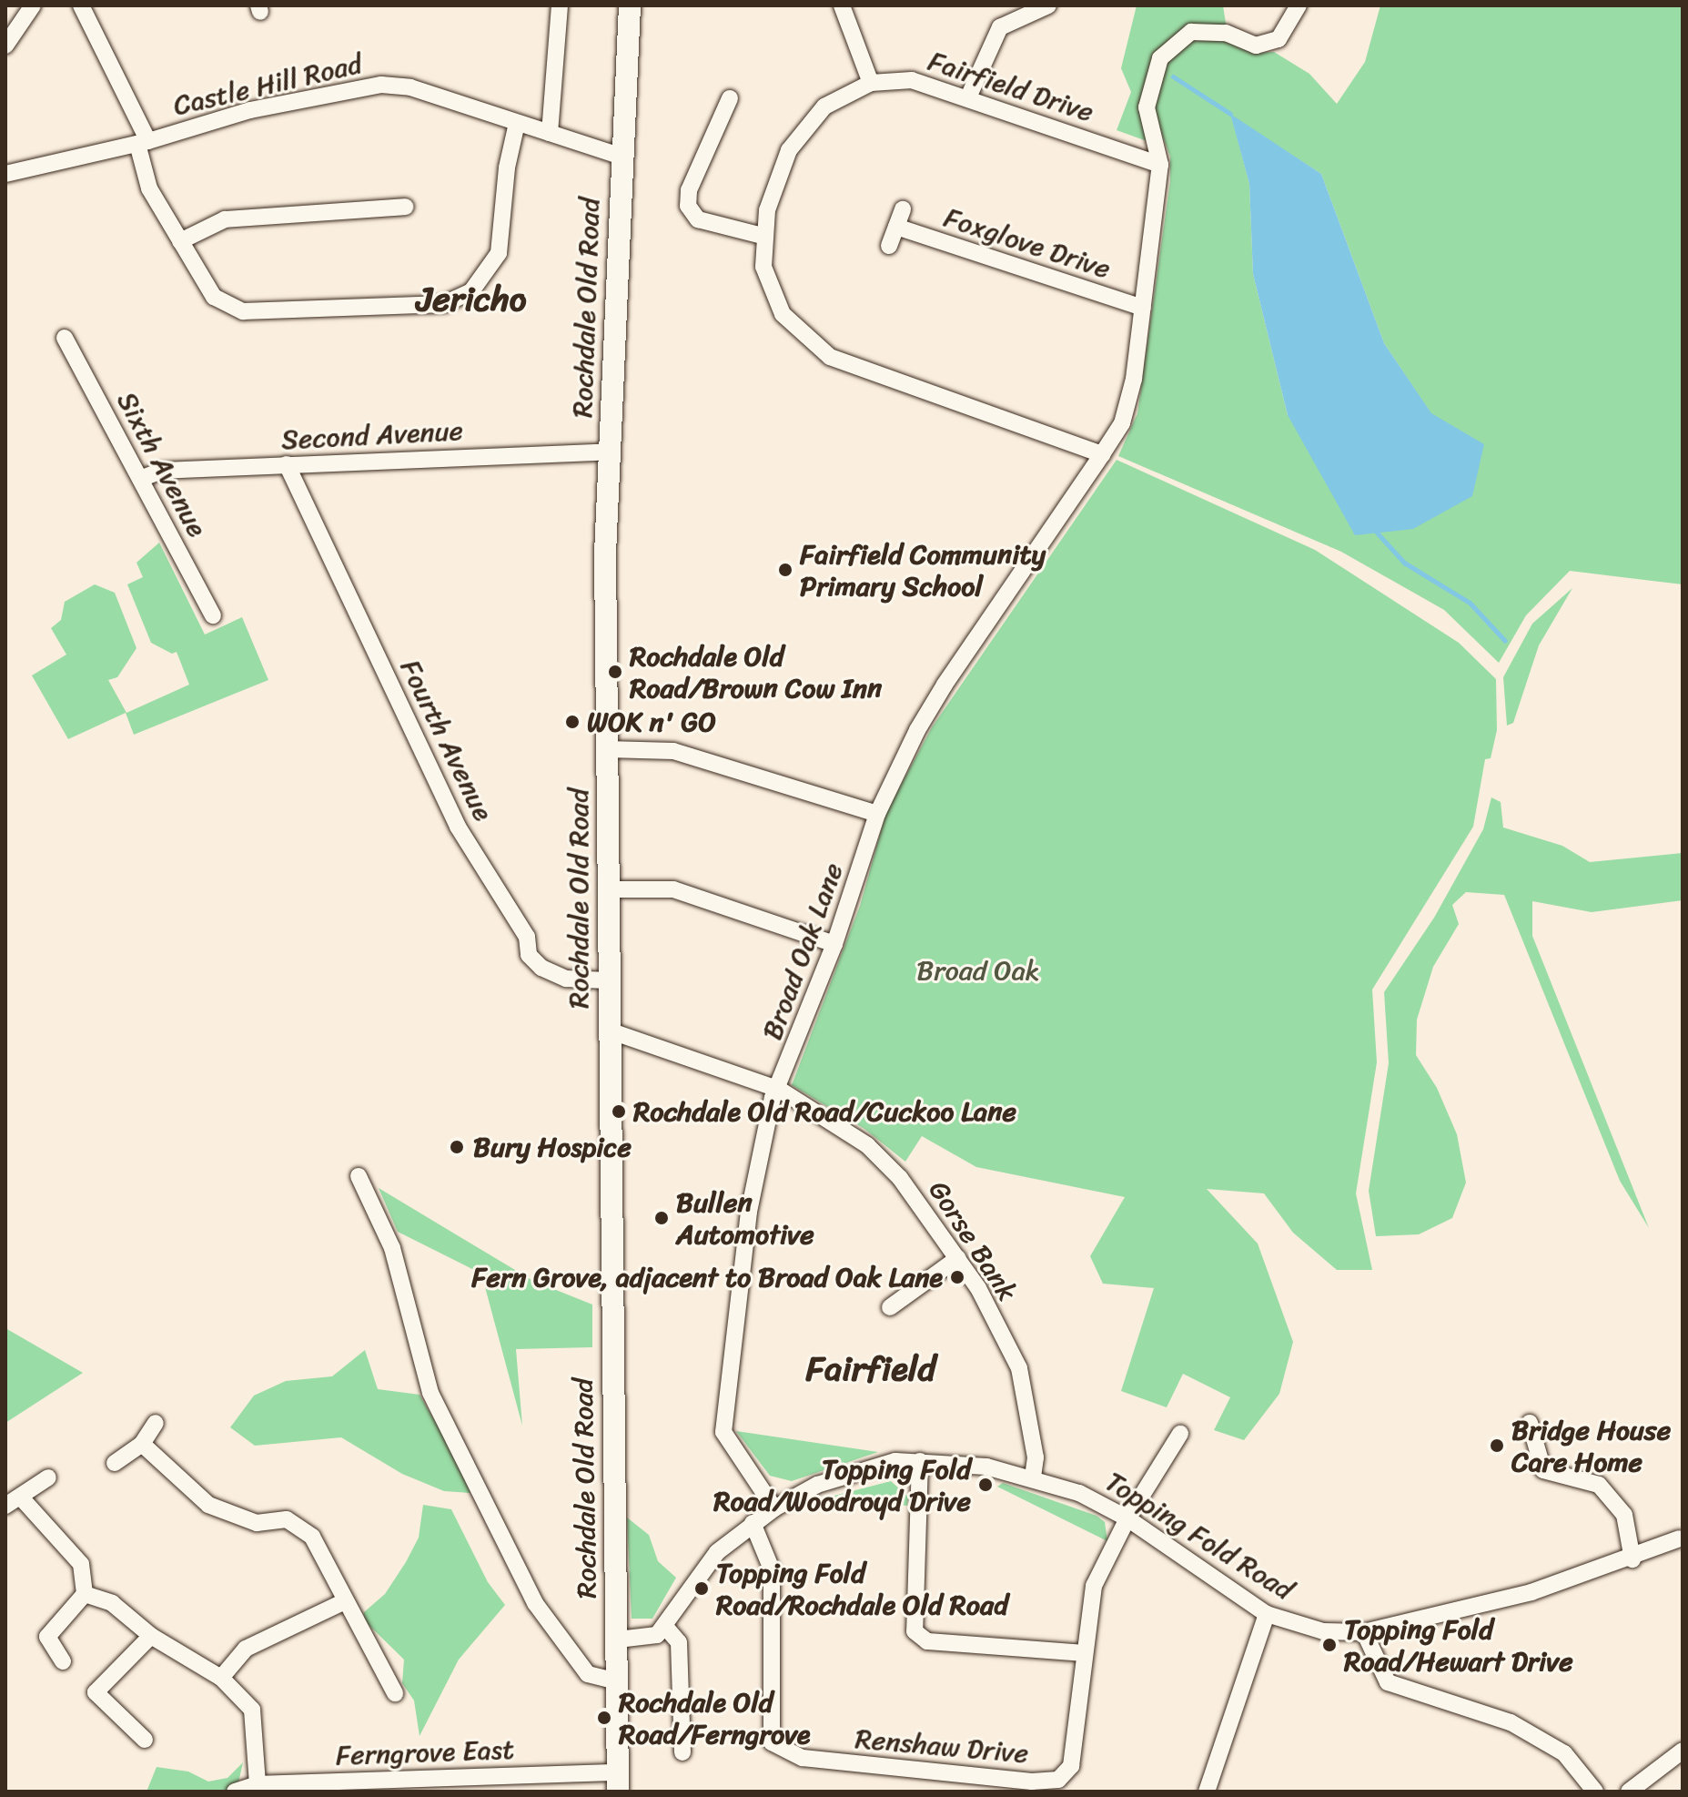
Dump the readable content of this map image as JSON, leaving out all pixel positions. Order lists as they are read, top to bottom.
{
  "streets": {
    "main road": ["Rochdale Old Road"],
    "street": [
      "Castle Hill Road",
      "Fairfield Drive",
      "Foxglove Drive",
      "Second Avenue",
      "Sixth Avenue",
      "Fourth Avenue",
      "Broad Oak Lane",
      "Gorse Bank",
      "Topping Fold Road",
      "Renshaw Drive",
      "Ferngrove East"
    ]
  },
  "crossings": [
    ["Castle Hill Road", "Rochdale Old Road"],
    ["Fairfield Drive", "Broad Oak Lane"],
    ["Rochdale Old Road", "Second Avenue"],
    ["Rochdale Old Road", "Fourth Avenue"],
    ["Rochdale Old Road", "Gorse Bank"],
    ["Rochdale Old Road", "Ferngrove East"],
    ["Second Avenue", "Sixth Avenue"],
    ["Second Avenue", "Fourth Avenue"],
    ["Broad Oak Lane", "Gorse Bank"],
    ["Broad Oak Lane", "Topping Fold Road"],
    ["Gorse Bank", "Topping Fold Road"],
    ["Topping Fold Road", "Renshaw Drive"]
  ],
  "districts": ["Jericho", "Fairfield"],
  "parks": ["Broad Oak"],
  "places": [
    "Fairfield Community Primary School",
    "Rochdale Old Road/Brown Cow Inn",
    "WOK n' GO",
    "Rochdale Old Road/Cuckoo Lane",
    "Bury Hospice",
    "Bullen Automotive",
    "Fern Grove, adjacent to Broad Oak Lane",
    "Bridge House Care Home",
    "Topping Fold Road/Woodroyd Drive",
    "Topping Fold Road/Rochdale Old Road",
    "Topping Fold Road/Hewart Drive",
    "Rochdale Old Road/Ferngrove"
  ]
}
